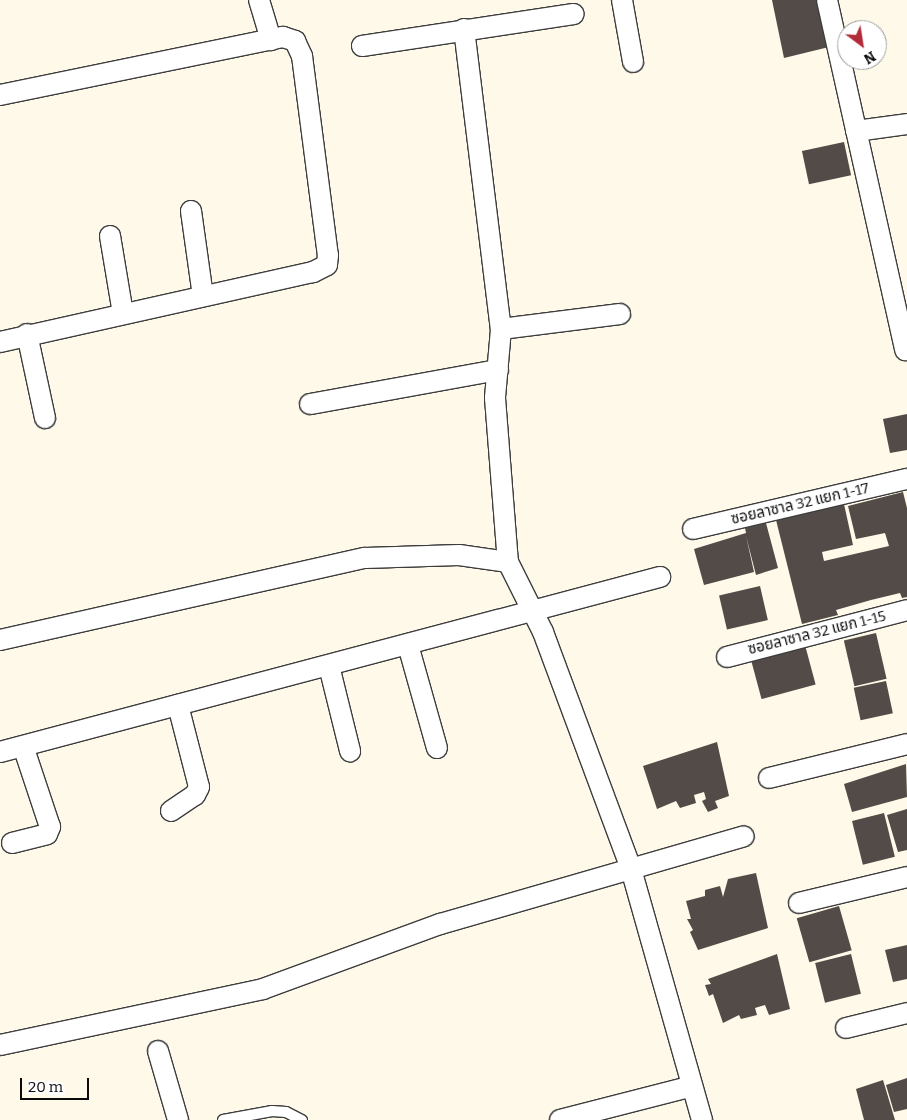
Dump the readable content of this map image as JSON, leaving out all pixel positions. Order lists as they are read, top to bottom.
{
  "streets": {
    "street": ["ซอยลาซาล 32 แยก 1-17", "ซอยลาซาล 32 แยก 1-15"]
  },
  "scale_bar": "20 m",
  "north": "bottom right"
}
